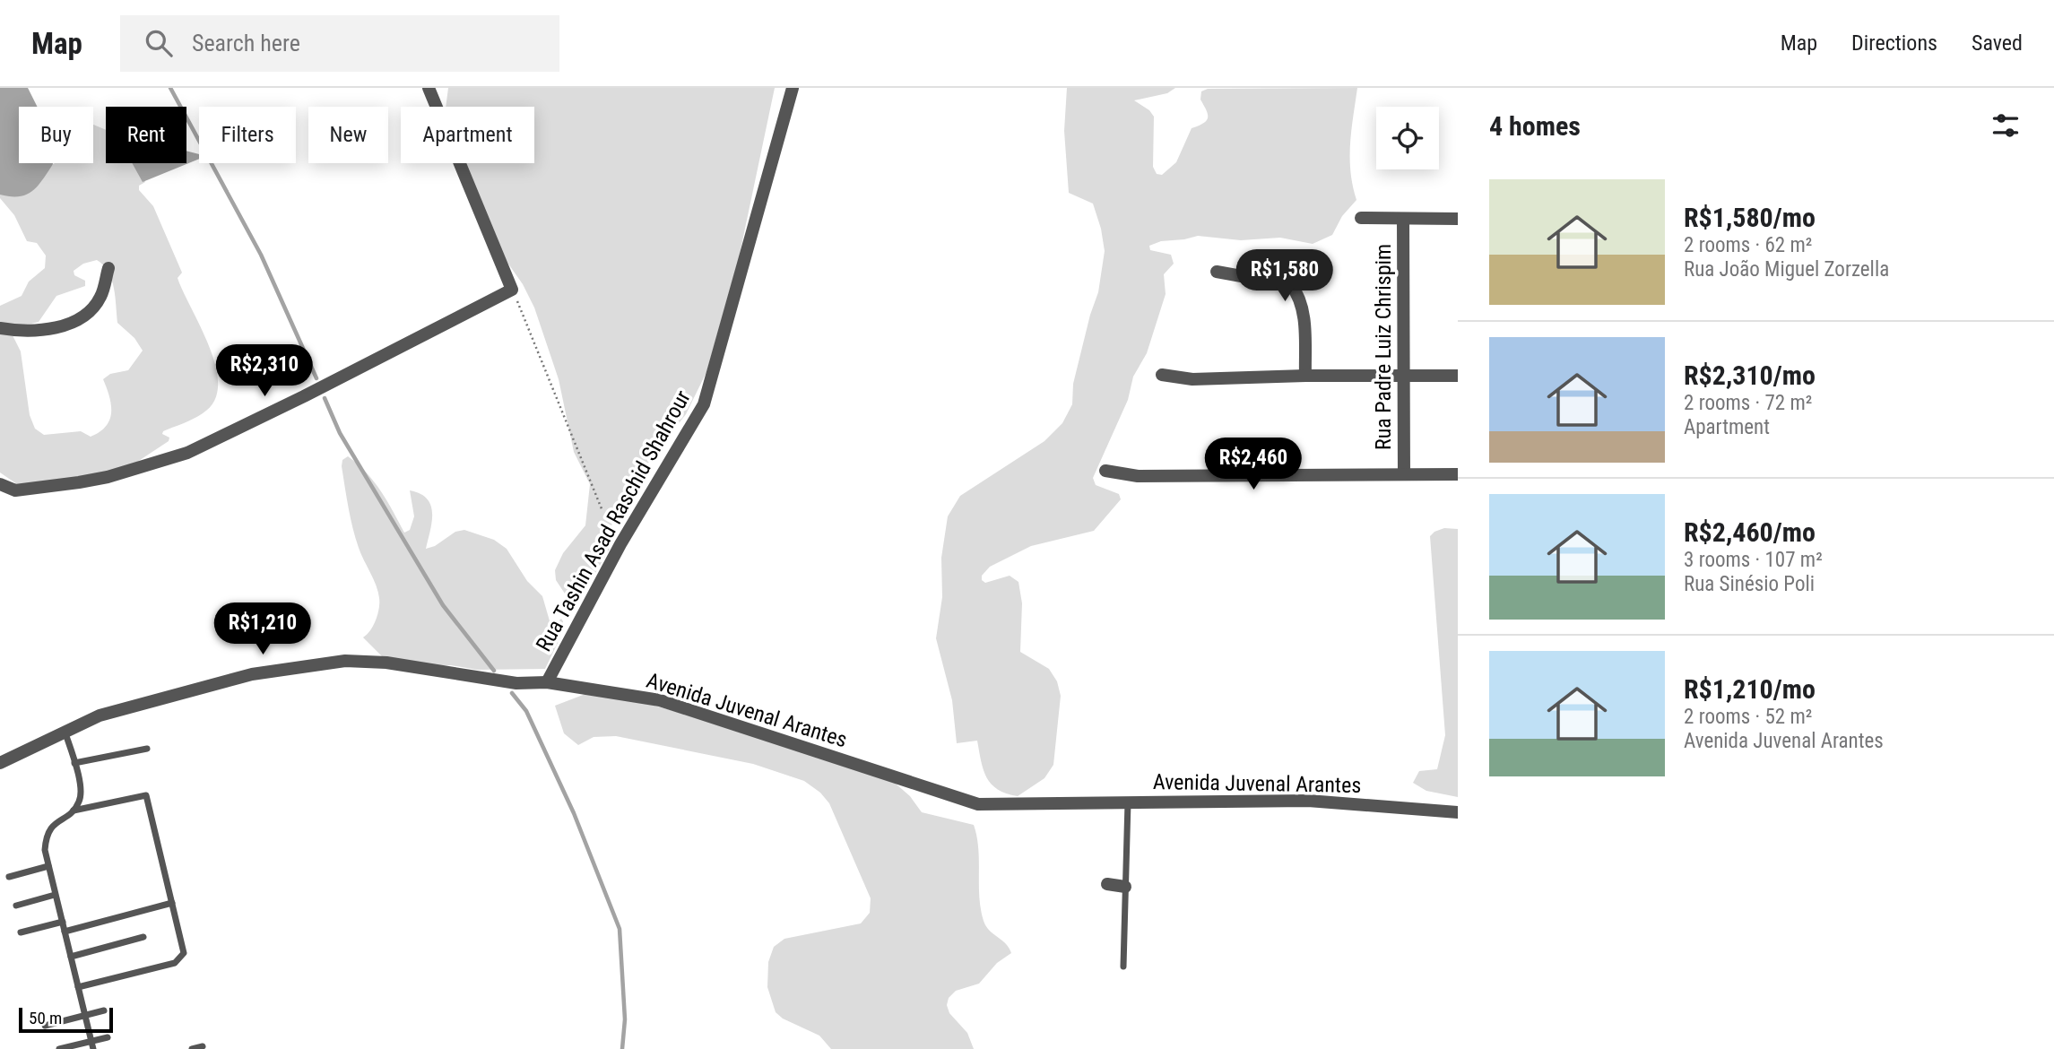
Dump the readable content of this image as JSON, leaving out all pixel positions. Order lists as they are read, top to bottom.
{
  "streets": {
    "street": ["Rua Padre Luiz Chrispim", "Rua Tashin Asad Raschid Shahrour", "Avenida Juvenal Arantes"]
  },
  "crossings": [
    ["Rua Tashin Asad Raschid Shahrour", "Avenida Juvenal Arantes"]
  ],
  "scale_bar": "50 m",
  "page": {
    "header": "Map",
    "search": "Search here",
    "nav": ["Map", "Directions", "Saved"],
    "heading": "4 homes",
    "chip": [
      "Buy",
      "Rent",
      "Filters",
      "New",
      "Apartment"
    ],
    "list": [
      {
        "name": "R$1,580/mo",
        "note": "2 rooms · 62 m² · Rua João Miguel Zorzella"
      },
      {
        "name": "R$2,310/mo",
        "note": "2 rooms · 72 m² · Apartment"
      },
      {
        "name": "R$2,460/mo",
        "note": "3 rooms · 107 m² · Rua Sinésio Poli"
      },
      {
        "name": "R$1,210/mo",
        "note": "2 rooms · 52 m² · Avenida Juvenal Arantes"
      }
    ],
    "price": [
      "R$1,580",
      "R$2,310",
      "R$2,460",
      "R$1,210"
    ],
    "scale": "50 m"
  }
}
